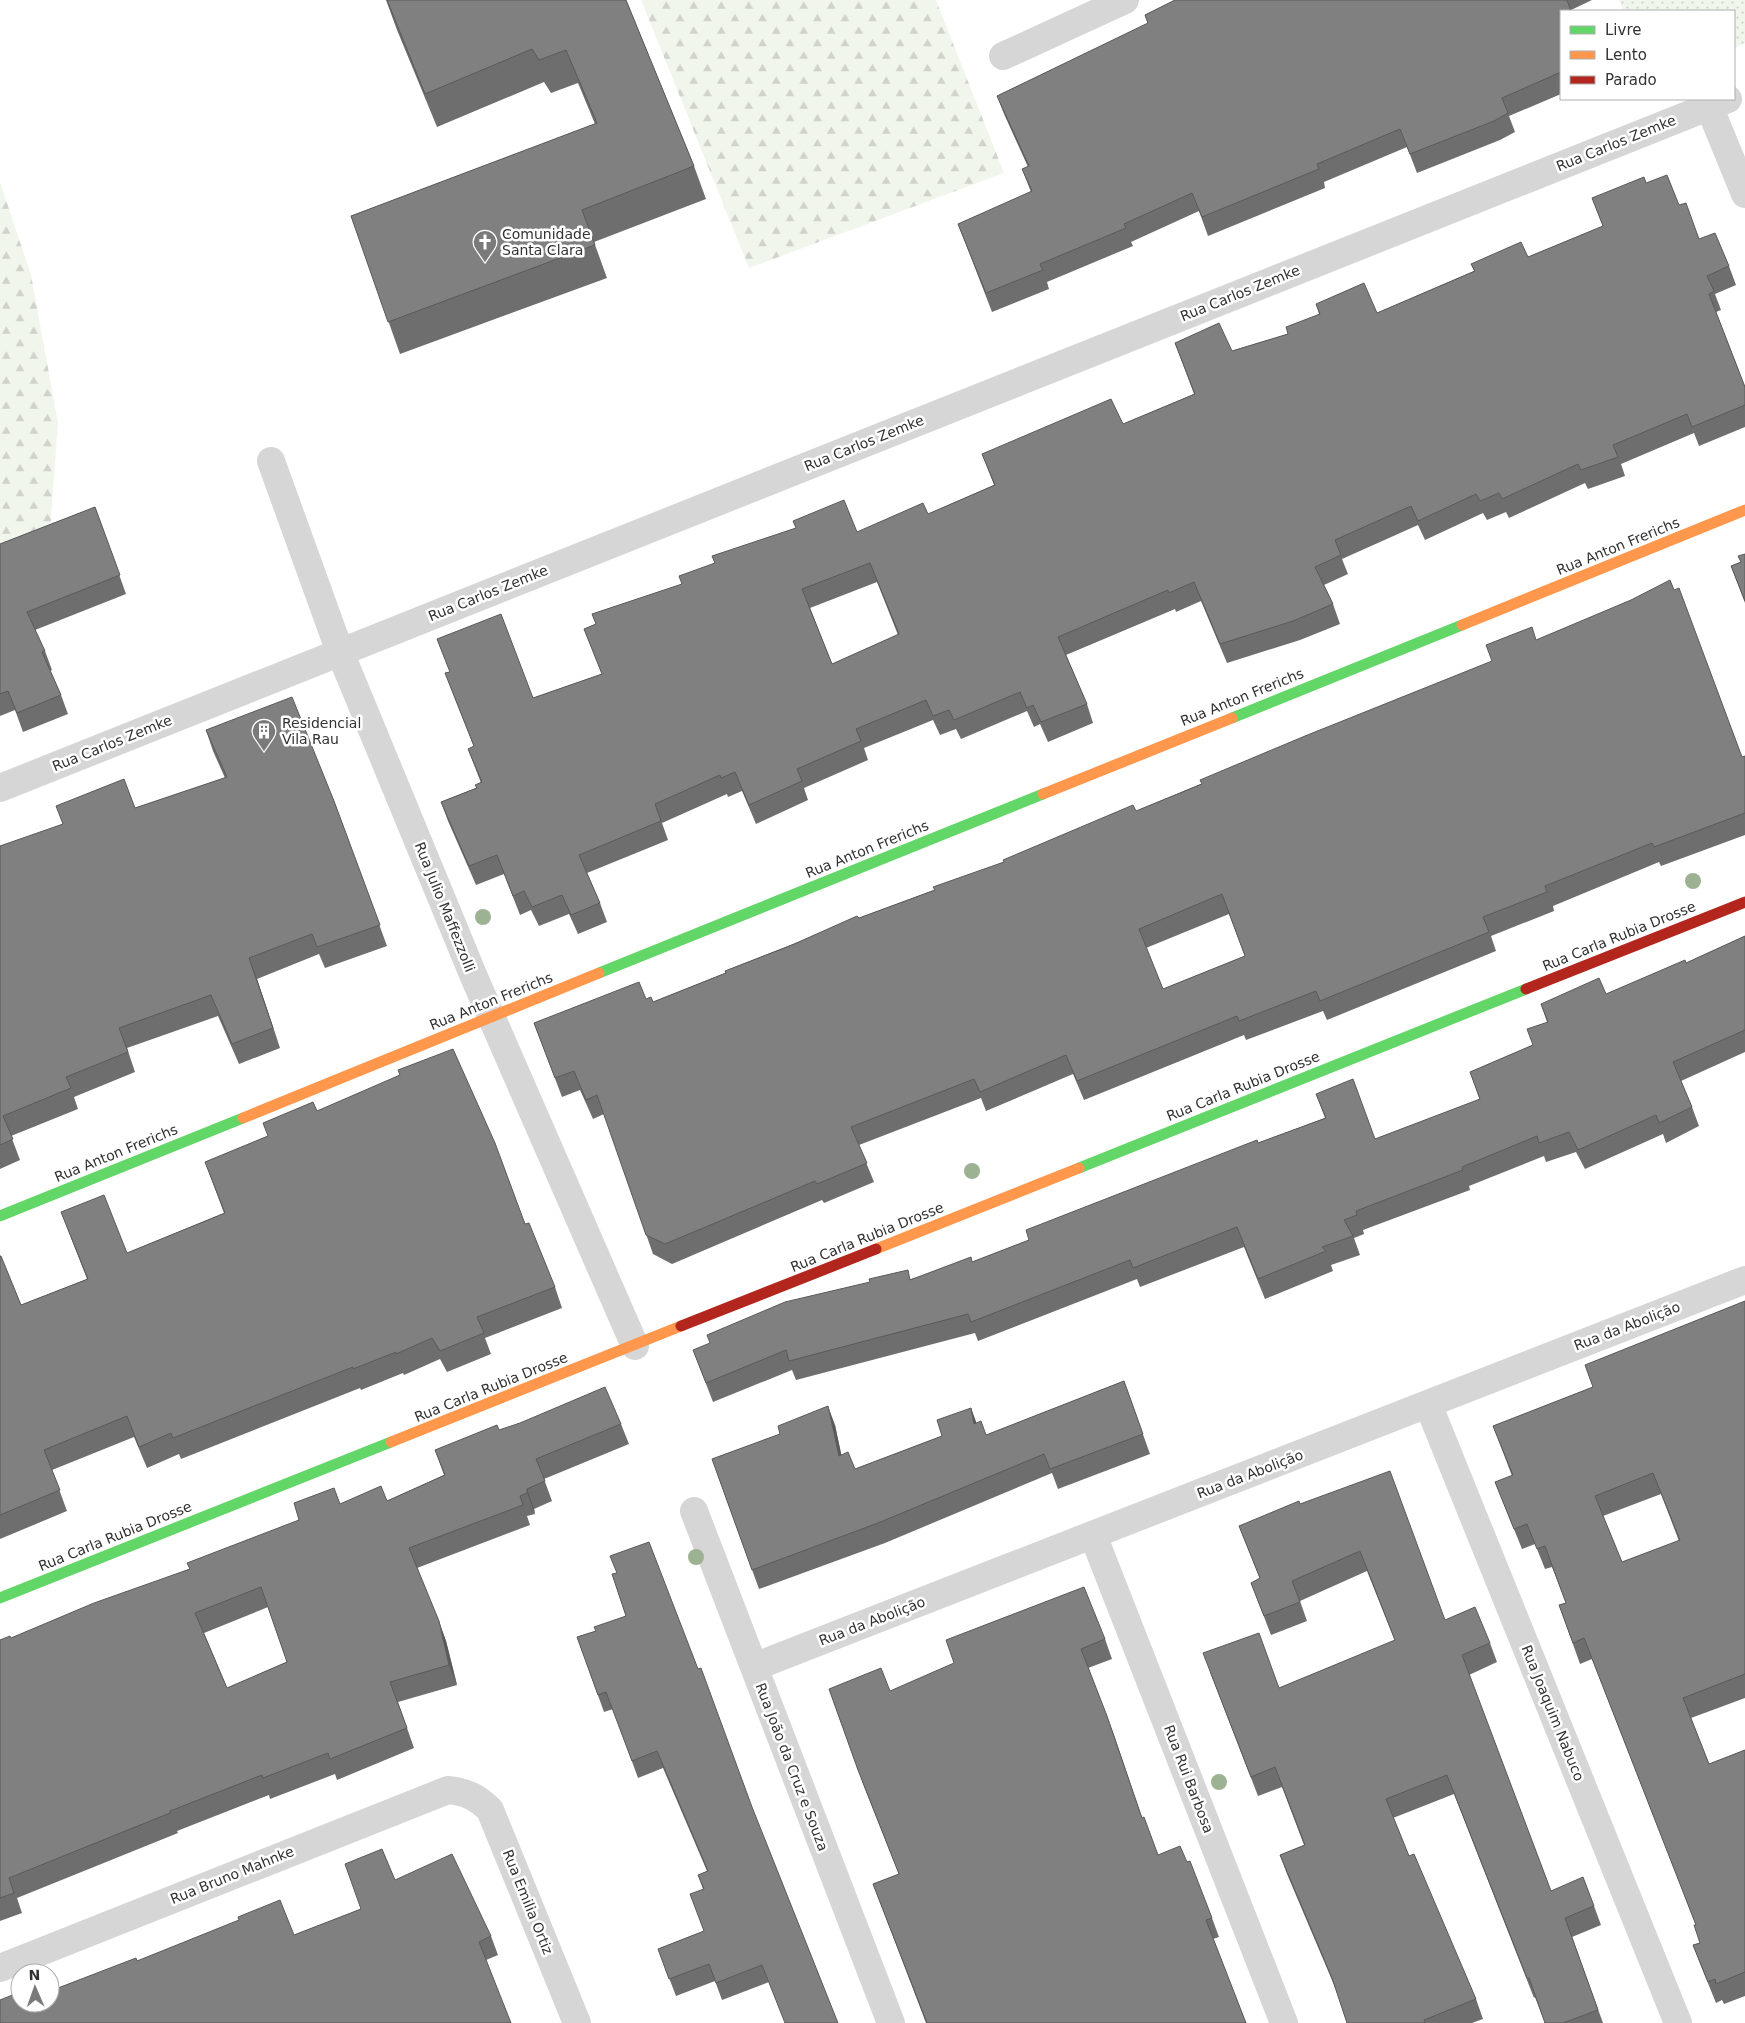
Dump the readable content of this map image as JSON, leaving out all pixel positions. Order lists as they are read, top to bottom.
{
  "streets": {
    "street": [
      "Rua Carlos Zemke",
      "Rua Anton Frerichs",
      "Rua Julio Maffezzolli",
      "Rua Carla Rubia Drosse",
      "Rua da Abolição",
      "Rua Joaquim Nabuco",
      "Rua João da Cruz e Souza",
      "Rua Rui Barbosa",
      "Rua Bruno Mahnke",
      "Rua Emilia Ortiz"
    ]
  },
  "crossings": [
    ["Rua Carlos Zemke", "Rua Julio Maffezzolli"],
    ["Rua Anton Frerichs", "Rua Julio Maffezzolli"],
    ["Rua Julio Maffezzolli", "Rua Carla Rubia Drosse"],
    ["Rua da Abolição", "Rua Joaquim Nabuco"],
    ["Rua da Abolição", "Rua João da Cruz e Souza"],
    ["Rua da Abolição", "Rua Rui Barbosa"],
    ["Rua Bruno Mahnke", "Rua Emilia Ortiz"]
  ],
  "places": {
    "church": ["Comunidade Santa Clara"],
    "building": ["Residencial Vila Rau"]
  },
  "legend": ["Livre", "Lento", "Parado"],
  "north": "top"
}
